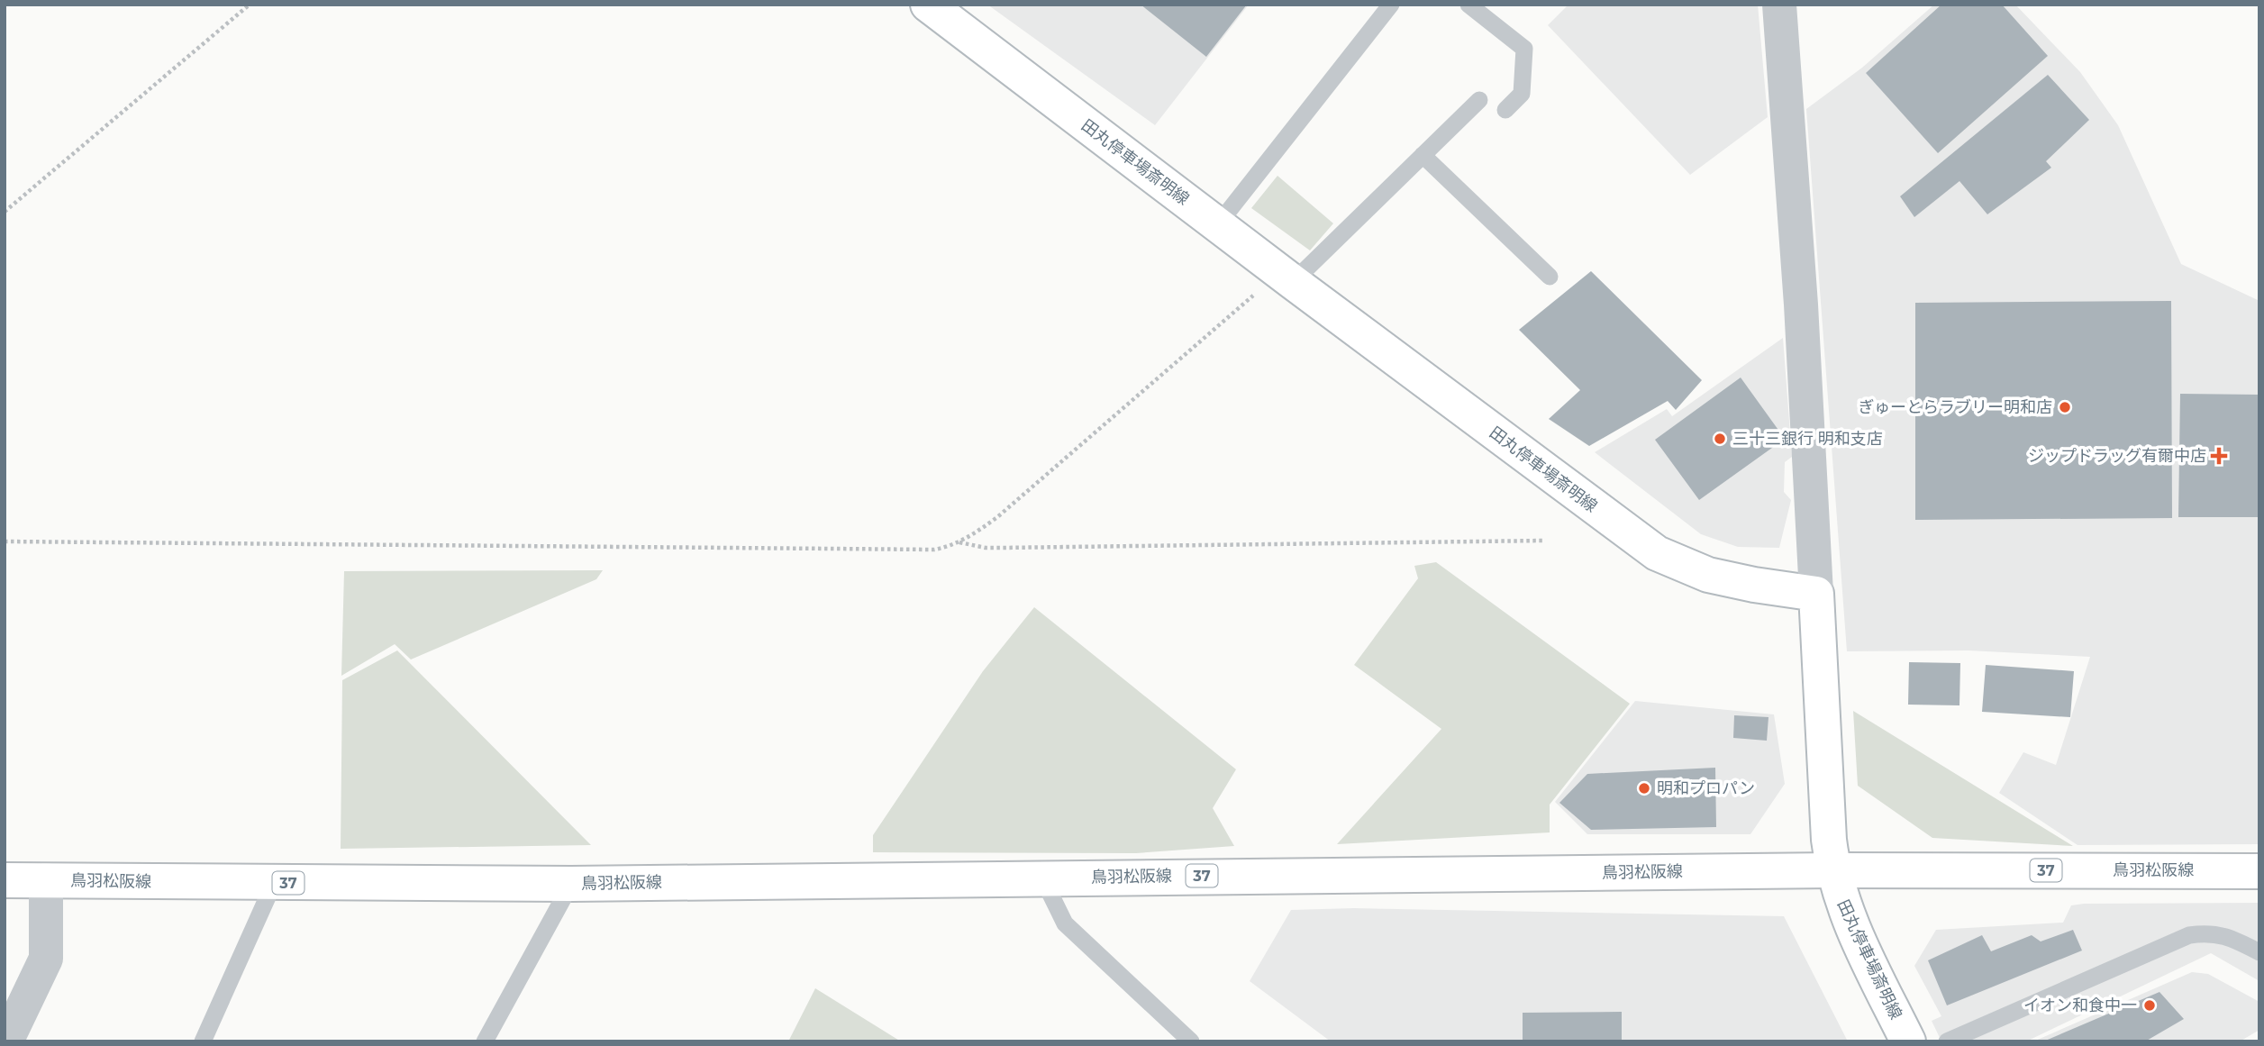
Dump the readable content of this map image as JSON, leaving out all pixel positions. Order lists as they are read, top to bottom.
{
  "streets": {
    "main road": ["田丸停車場斎明線", "37", "鳥羽松阪線"]
  },
  "crossings": [
    ["田丸停車場斎明線", "鳥羽松阪線"]
  ],
  "places": {
    "other": [
      "ぎゅーとらラブリー明和店",
      "三十三銀行 明和支店",
      "明和プロパン",
      "イオン和食中一"
    ],
    "health": ["ジップドラッグ有爾中店"]
  }
}
